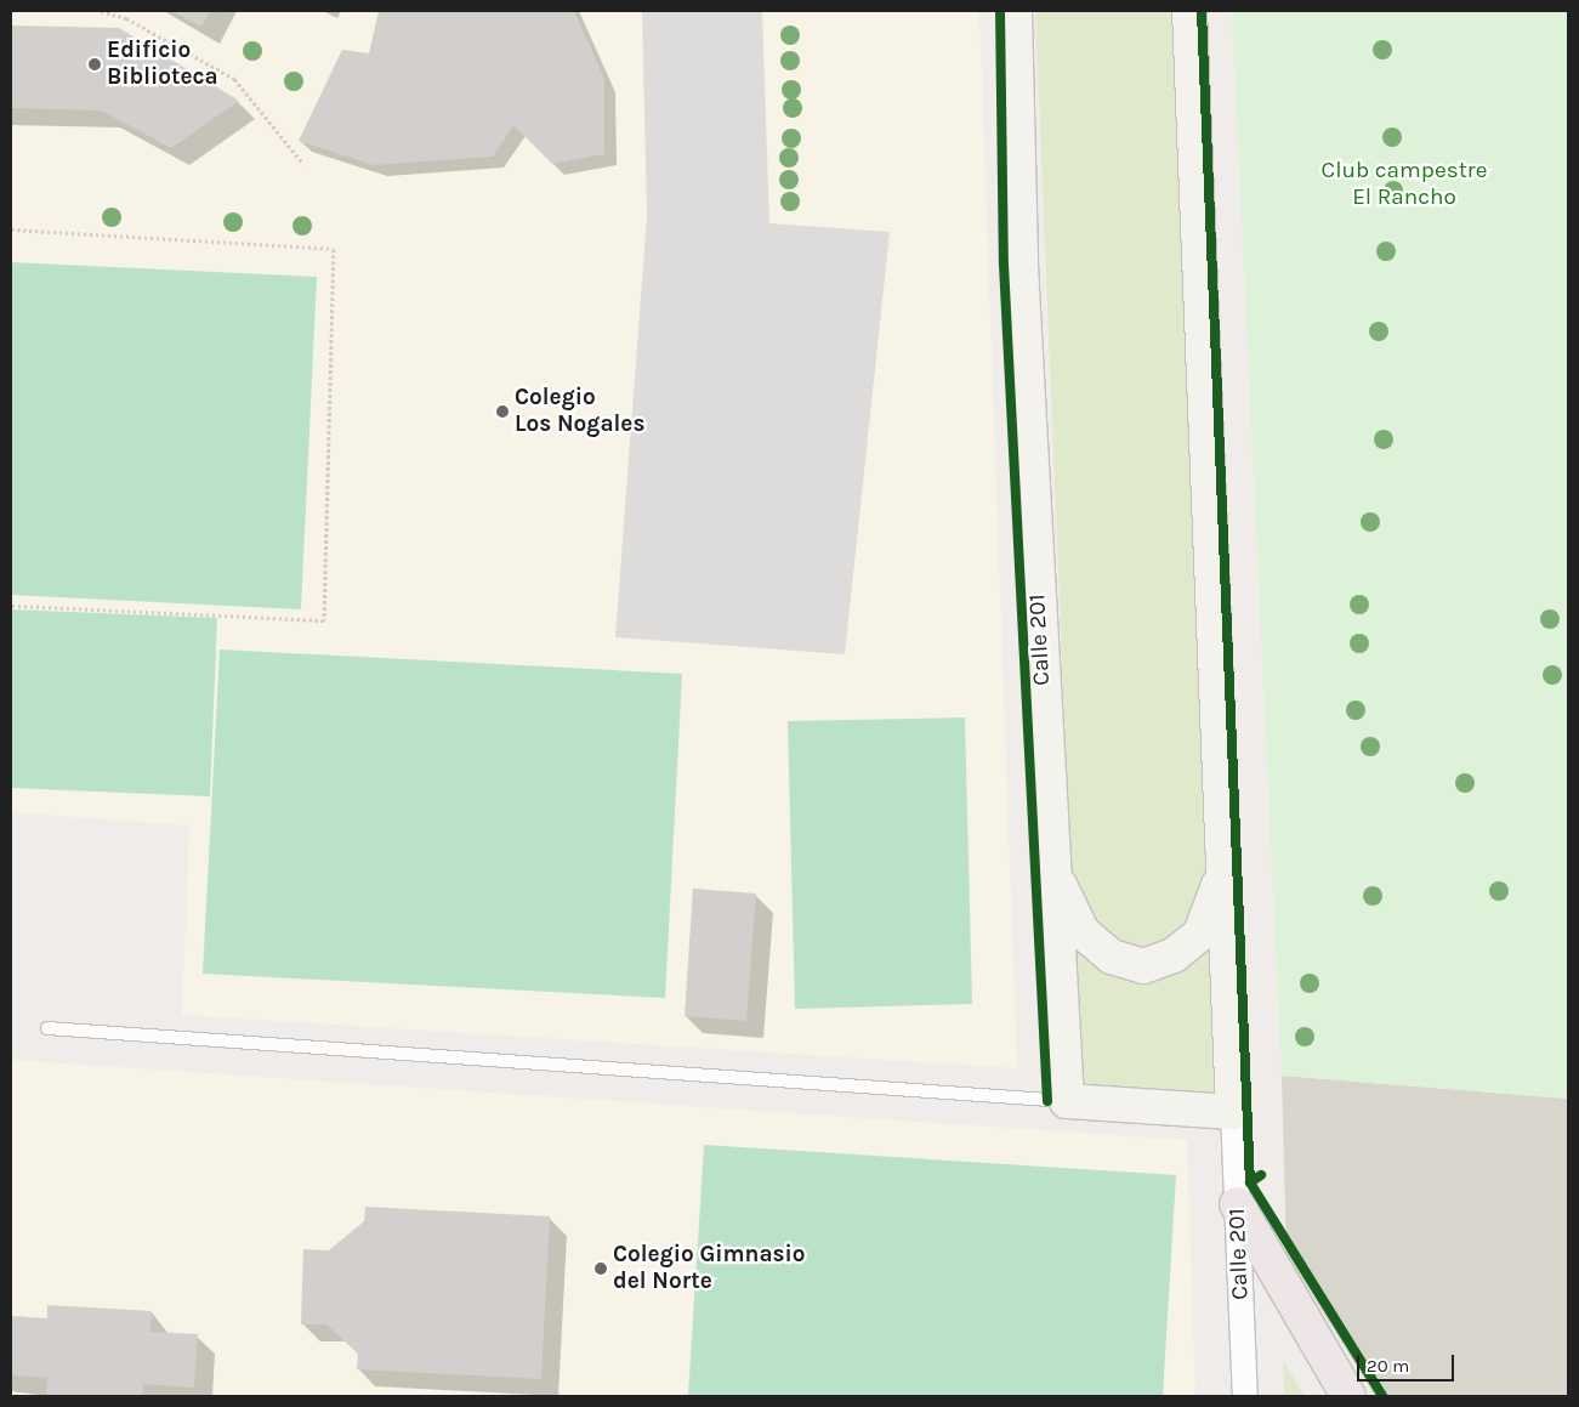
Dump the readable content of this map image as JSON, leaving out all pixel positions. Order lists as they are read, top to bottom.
{
  "streets": {
    "main road": ["Calle 201"]
  },
  "parks": ["Club campestre El Rancho"],
  "places": ["Edificio Biblioteca", "Colegio Los Nogales", "Colegio Gimnasio del Norte"],
  "scale_bar": "20 m"
}
